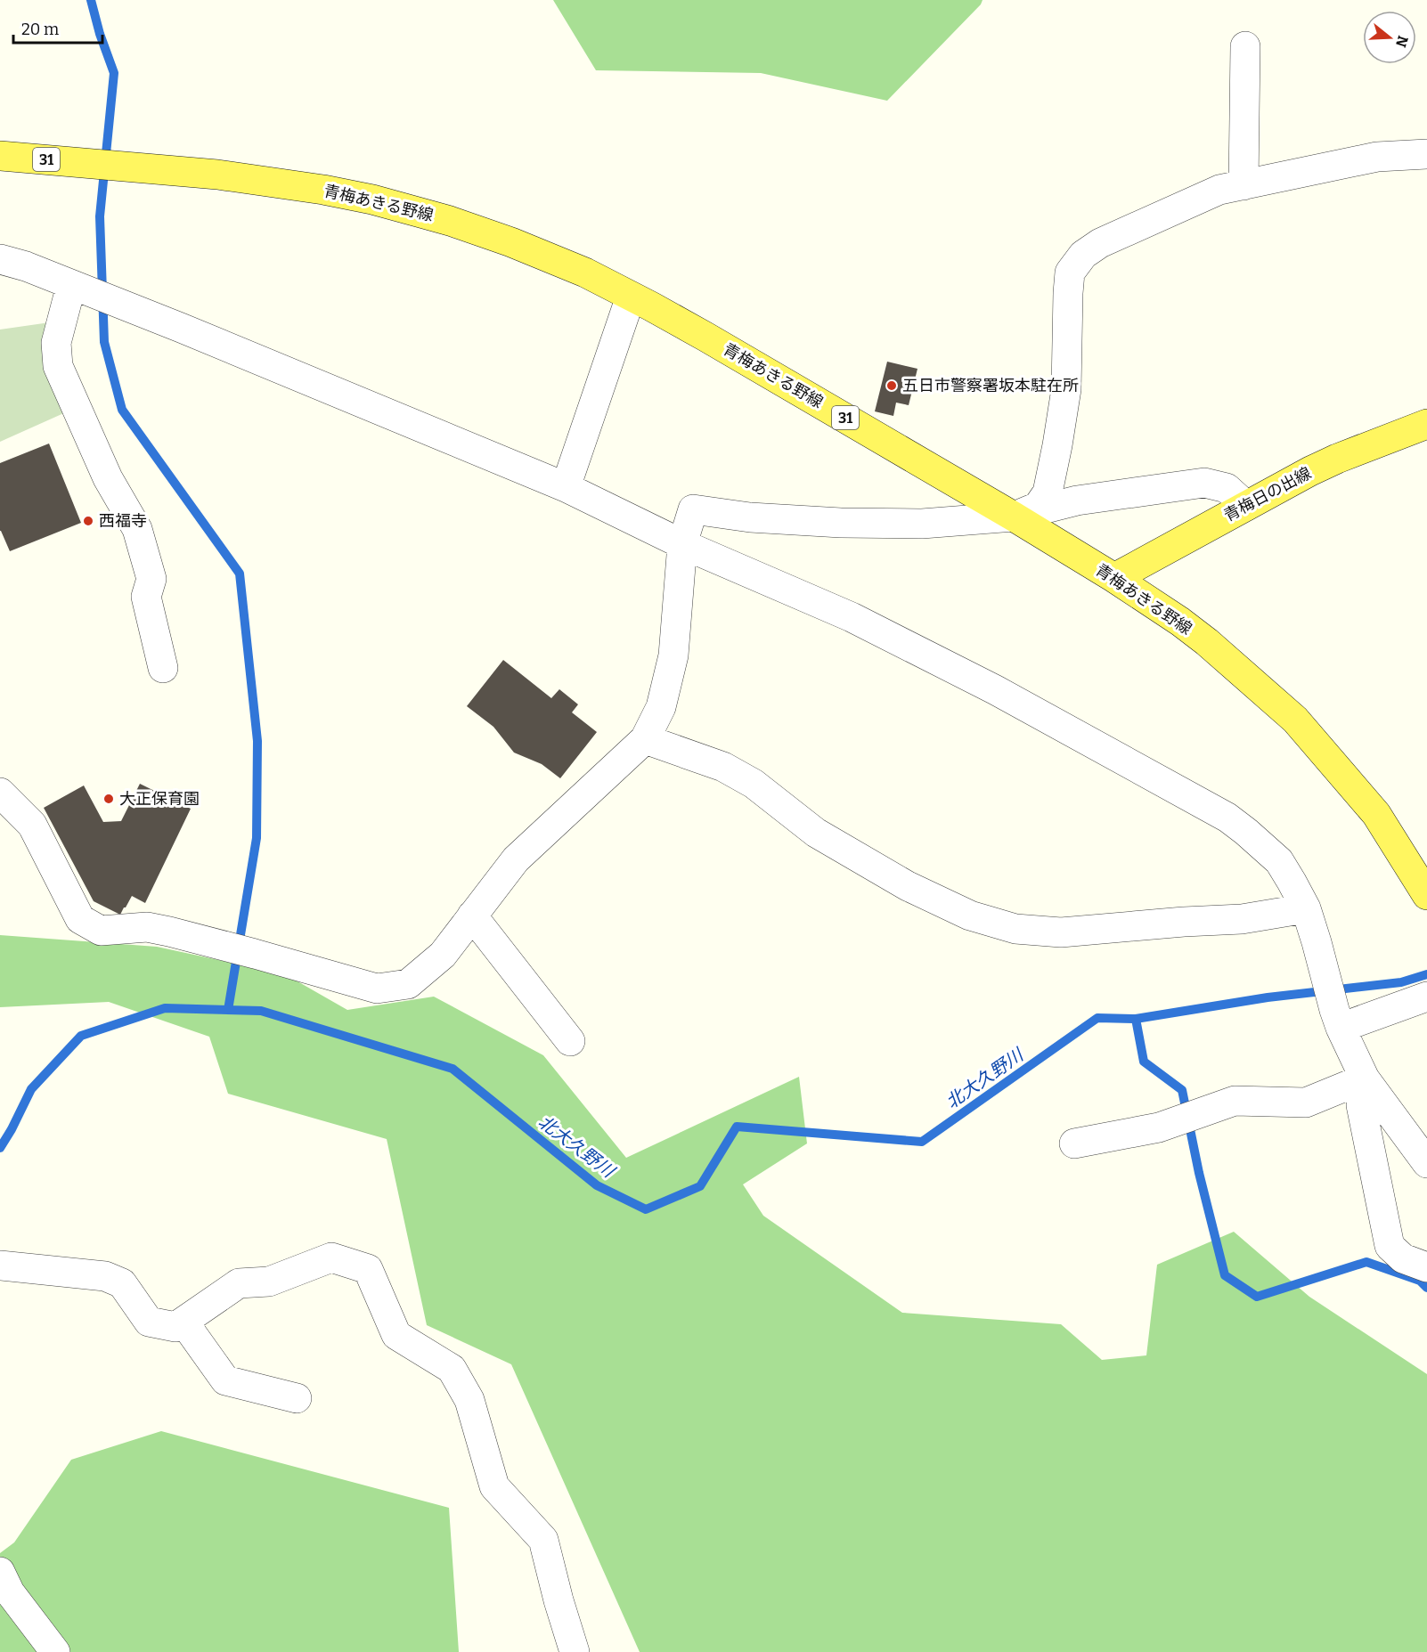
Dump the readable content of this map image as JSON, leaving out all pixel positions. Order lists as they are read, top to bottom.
{
  "streets": {
    "main road": ["31", "青梅あきる野線", "青梅日の出線"]
  },
  "crossings": [
    ["青梅あきる野線", "青梅日の出線"]
  ],
  "water": ["北大久野川"],
  "places": ["五日市警察署坂本駐在所", "西福寺", "大正保育園"],
  "scale_bar": "20 m",
  "north": "right"
}
